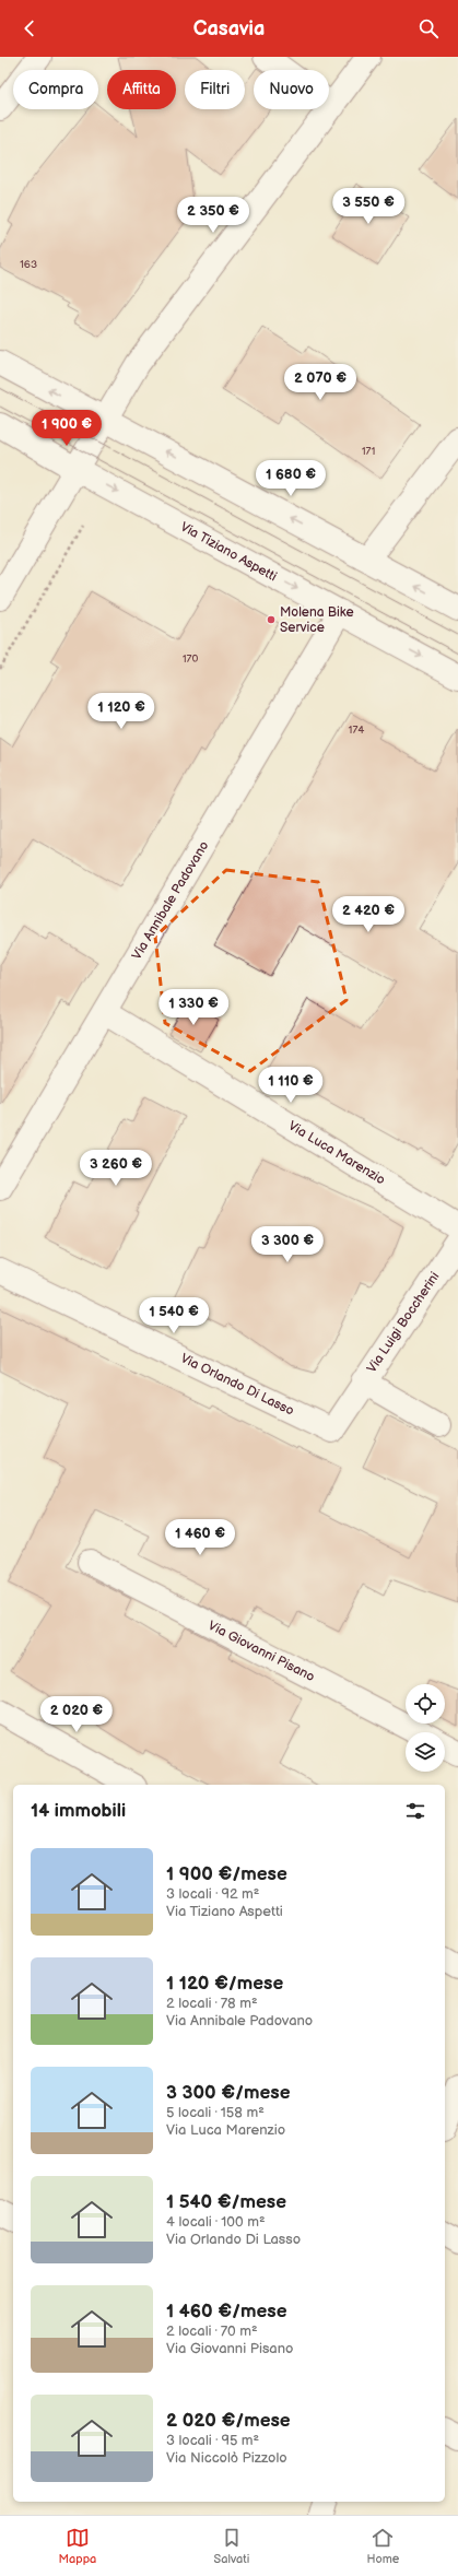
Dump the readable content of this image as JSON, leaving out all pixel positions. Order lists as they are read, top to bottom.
{
  "streets": {
    "street": [
      "Via Tiziano Aspetti",
      "Via Annibale Padovano",
      "Via Luca Marenzio",
      "Via Luigi Boccherini",
      "Via Orlando Di Lasso",
      "Via Giovanni Pisano"
    ]
  },
  "crossings": [
    ["Via Tiziano Aspetti", "Via Annibale Padovano"],
    ["Via Annibale Padovano", "Via Luca Marenzio"],
    ["Via Luigi Boccherini", "Via Orlando Di Lasso"]
  ],
  "places": ["Molena Bike Service"],
  "house_numbers": [
    "163",
    "171",
    "170",
    "174"
  ],
  "page": {
    "header": "Casavia",
    "chip": [
      "Compra",
      "Affitta",
      "Filtri",
      "Nuovo"
    ],
    "price": [
      "3 550 €",
      "2 350 €",
      "2 070 €",
      "1 900 €",
      "1 680 €",
      "1 120 €",
      "2 420 €",
      "1 330 €",
      "1 110 €",
      "3 260 €",
      "3 300 €",
      "1 540 €",
      "1 460 €",
      "2 020 €"
    ],
    "heading": "14 immobili",
    "list": [
      {
        "name": "1 900 €/mese",
        "note": "3 locali · 92 m² · Via Tiziano Aspetti"
      },
      {
        "name": "1 120 €/mese",
        "note": "2 locali · 78 m² · Via Annibale Padovano"
      },
      {
        "name": "3 300 €/mese",
        "note": "5 locali · 158 m² · Via Luca Marenzio"
      },
      {
        "name": "1 540 €/mese",
        "note": "4 locali · 100 m² · Via Orlando Di Lasso"
      },
      {
        "name": "1 460 €/mese",
        "note": "2 locali · 70 m² · Via Giovanni Pisano"
      },
      {
        "name": "2 020 €/mese",
        "note": "3 locali · 95 m² · Via Niccolò Pizzolo"
      }
    ],
    "tabs": ["Mappa", "Salvati", "Home"]
  }
}
